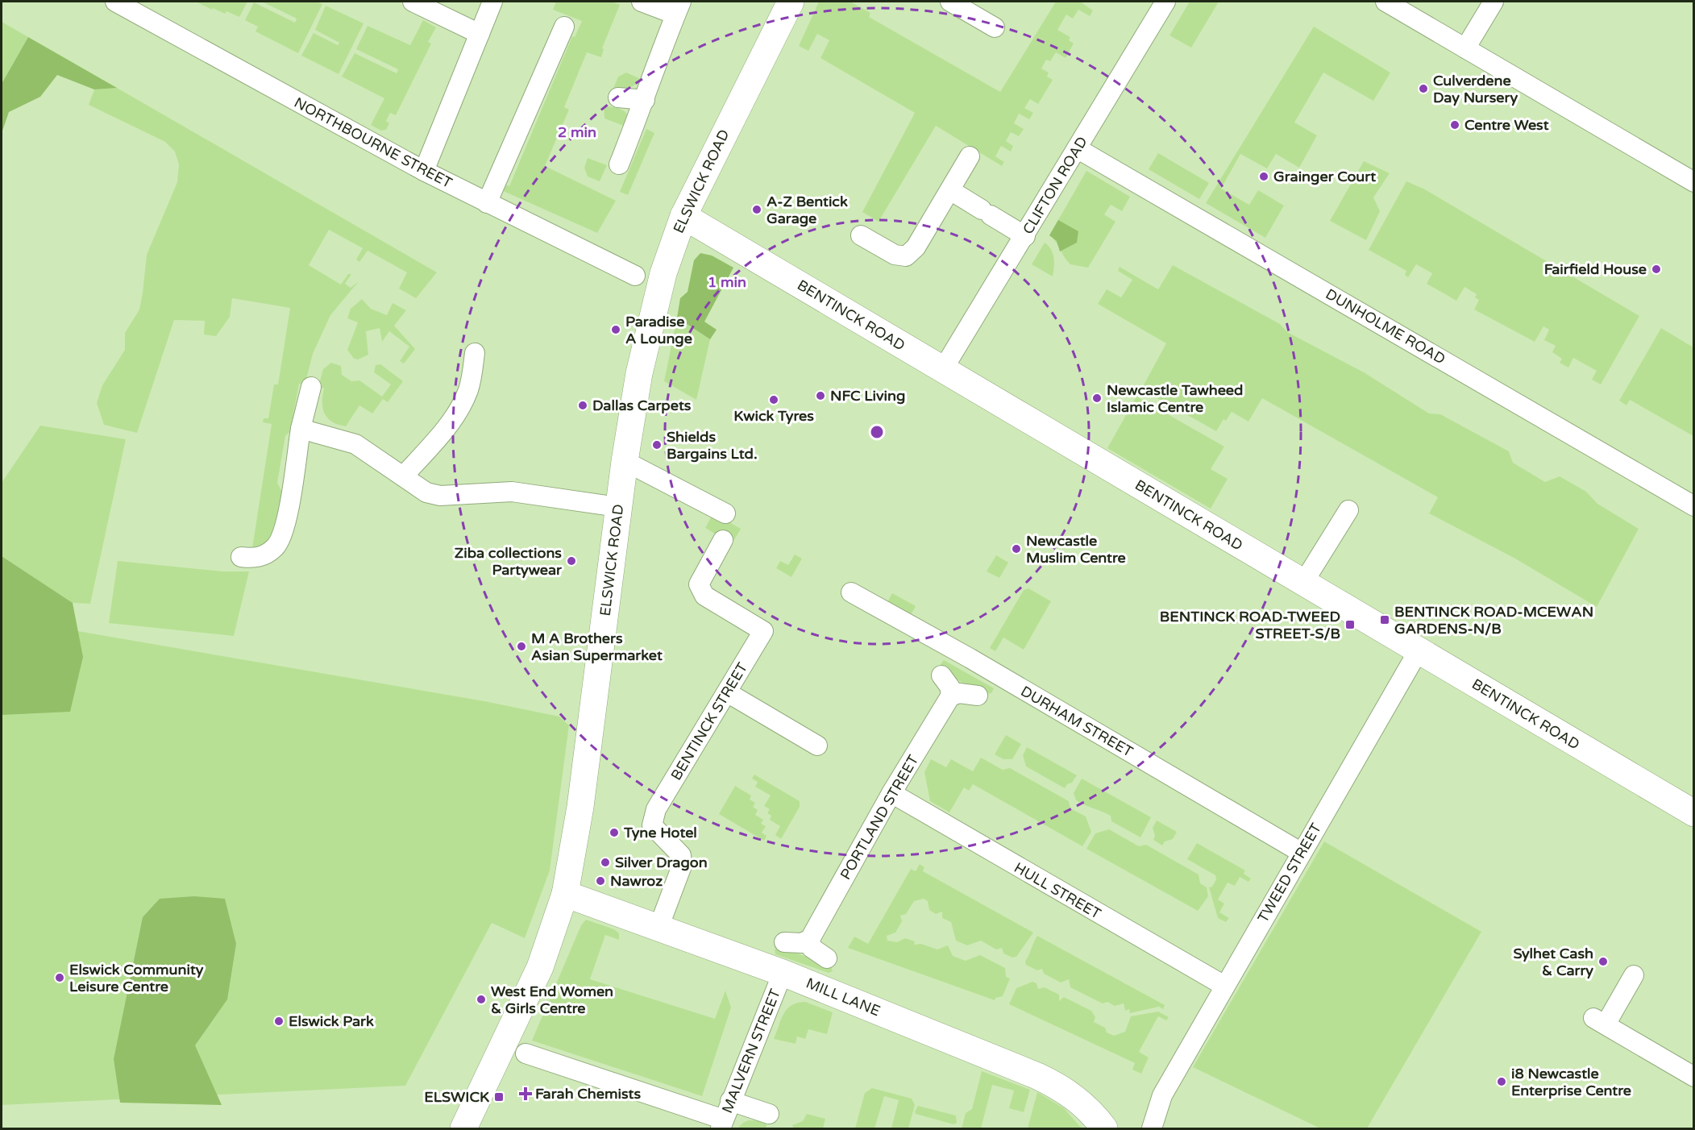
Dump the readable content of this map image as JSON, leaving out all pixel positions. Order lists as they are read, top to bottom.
{
  "streets": {
    "street": [
      "NORTHBOURNE STREET",
      "ELSWICK ROAD",
      "CLIFTON ROAD",
      "BENTINCK ROAD",
      "DUNHOLME ROAD",
      "BENTINCK STREET",
      "DURHAM STREET",
      "PORTLAND STREET",
      "TWEED STREET",
      "HULL STREET",
      "MILL LANE",
      "MALVERN STREET"
    ]
  },
  "crossings": [
    ["ELSWICK ROAD", "BENTINCK ROAD"],
    ["ELSWICK ROAD", "MILL LANE"],
    ["CLIFTON ROAD", "BENTINCK ROAD"],
    ["CLIFTON ROAD", "DUNHOLME ROAD"],
    ["BENTINCK ROAD", "TWEED STREET"],
    ["BENTINCK STREET", "MILL LANE"],
    ["DURHAM STREET", "TWEED STREET"],
    ["PORTLAND STREET", "HULL STREET"],
    ["TWEED STREET", "HULL STREET"],
    ["MILL LANE", "MALVERN STREET"]
  ],
  "places": {
    "other": [
      "Culverdene Day Nursery",
      "Centre West",
      "Grainger Court",
      "A-Z Bentick Garage",
      "Fairfield House",
      "Paradise A Lounge",
      "NFC Living",
      "Newcastle Tawheed Islamic Centre",
      "Kwick Tyres",
      "Dallas Carpets",
      "Shields Bargains Ltd.",
      "Newcastle Muslim Centre",
      "Ziba collections Partywear",
      "M A Brothers Asian Supermarket",
      "Tyne Hotel",
      "Silver Dragon",
      "Nawroz",
      "Sylhet Cash & Carry",
      "Elswick Community Leisure Centre",
      "West End Women & Girls Centre",
      "Elswick Park",
      "i8 Newcastle Enterprise Centre"
    ],
    "transit": ["BENTINCK ROAD-MCEWAN GARDENS-N/B", "BENTINCK ROAD-TWEED STREET-S/B", "ELSWICK"],
    "health": ["Farah Chemists"]
  },
  "rings": ["2 min", "1 min"]
}
